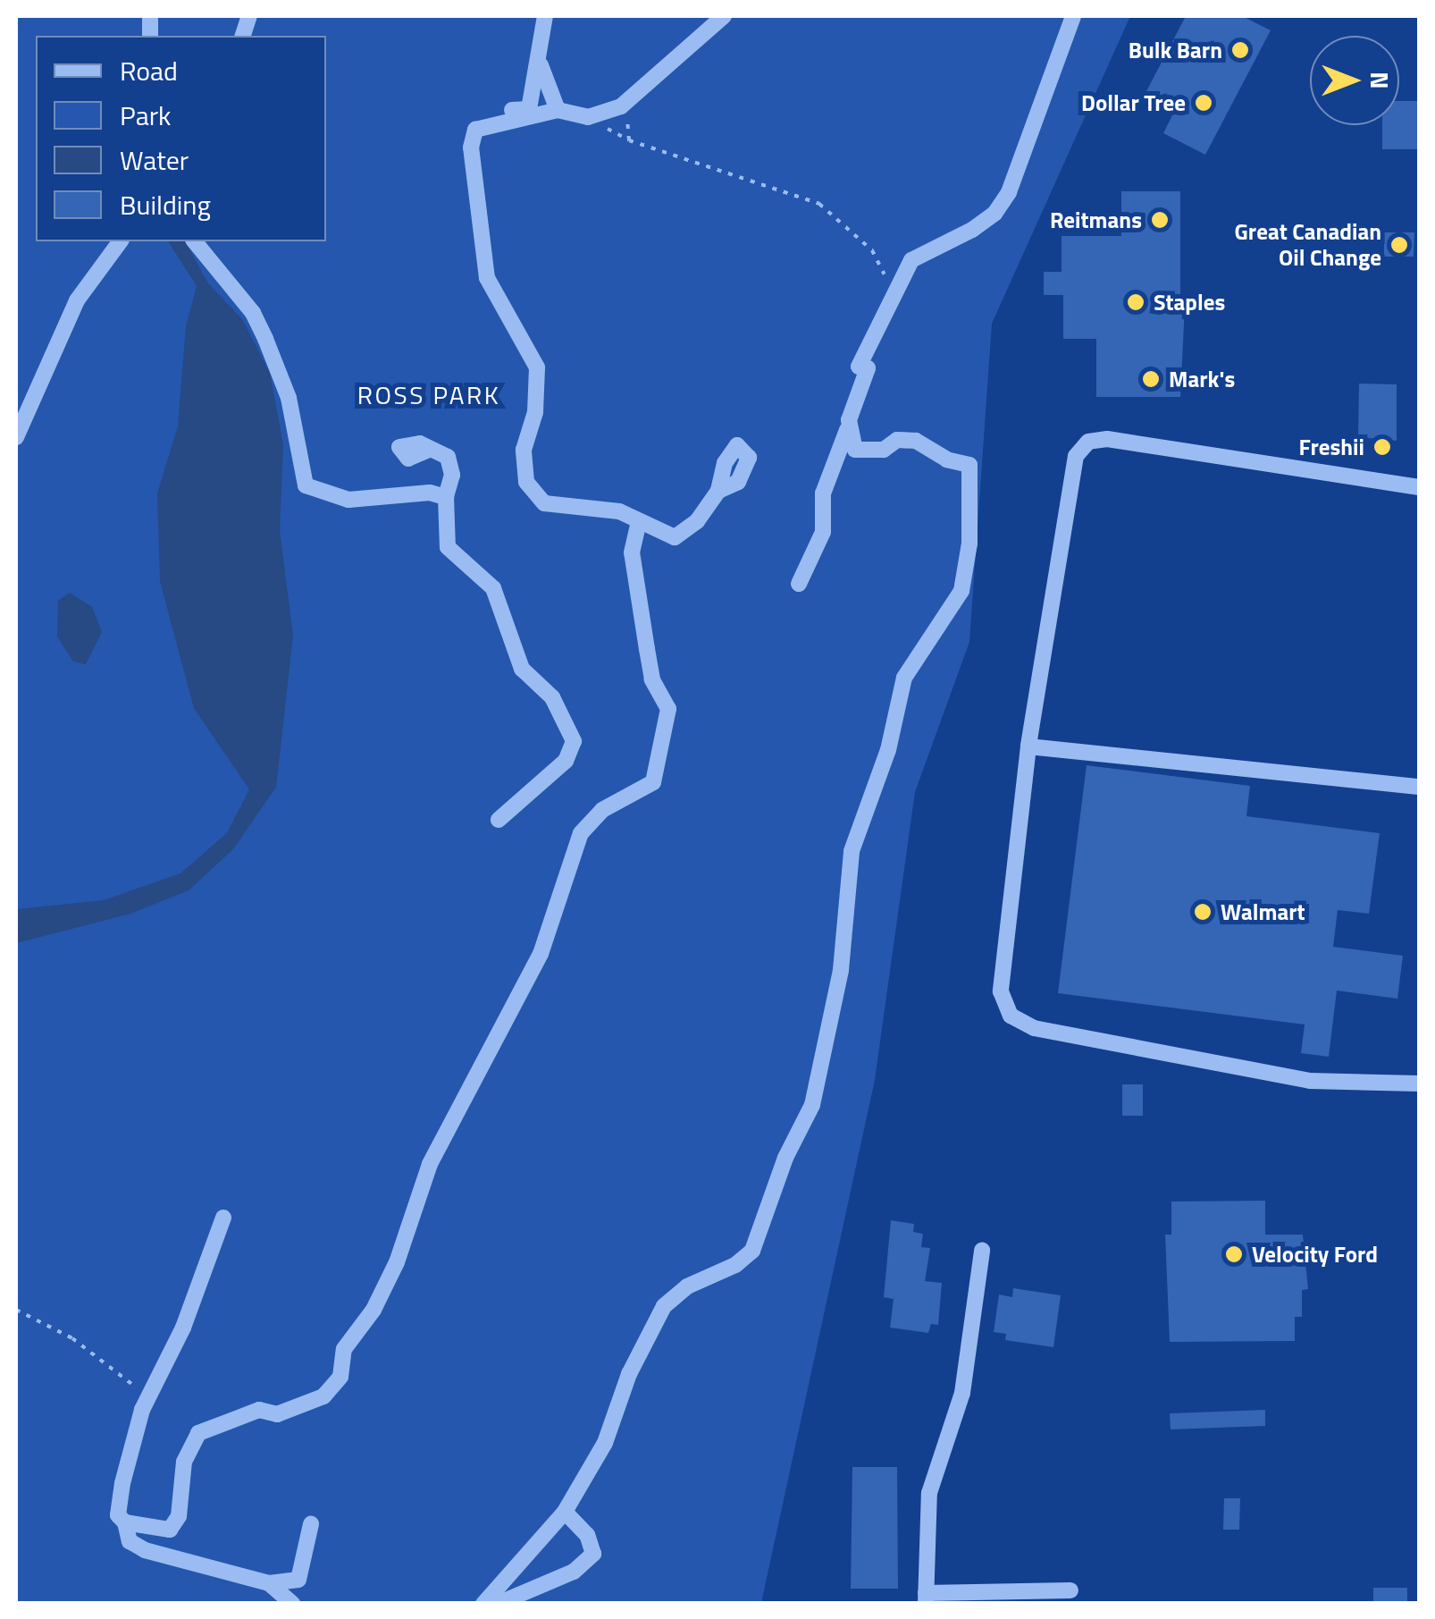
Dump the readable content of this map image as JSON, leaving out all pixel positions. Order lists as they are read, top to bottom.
{
  "districts": ["ROSS PARK"],
  "places": [
    "Bulk Barn",
    "Dollar Tree",
    "Reitmans",
    "Great Canadian Oil Change",
    "Staples",
    "Mark's",
    "Freshii",
    "Walmart",
    "Velocity Ford"
  ],
  "legend": [
    "Road",
    "Park",
    "Water",
    "Building"
  ],
  "north": "right"
}
